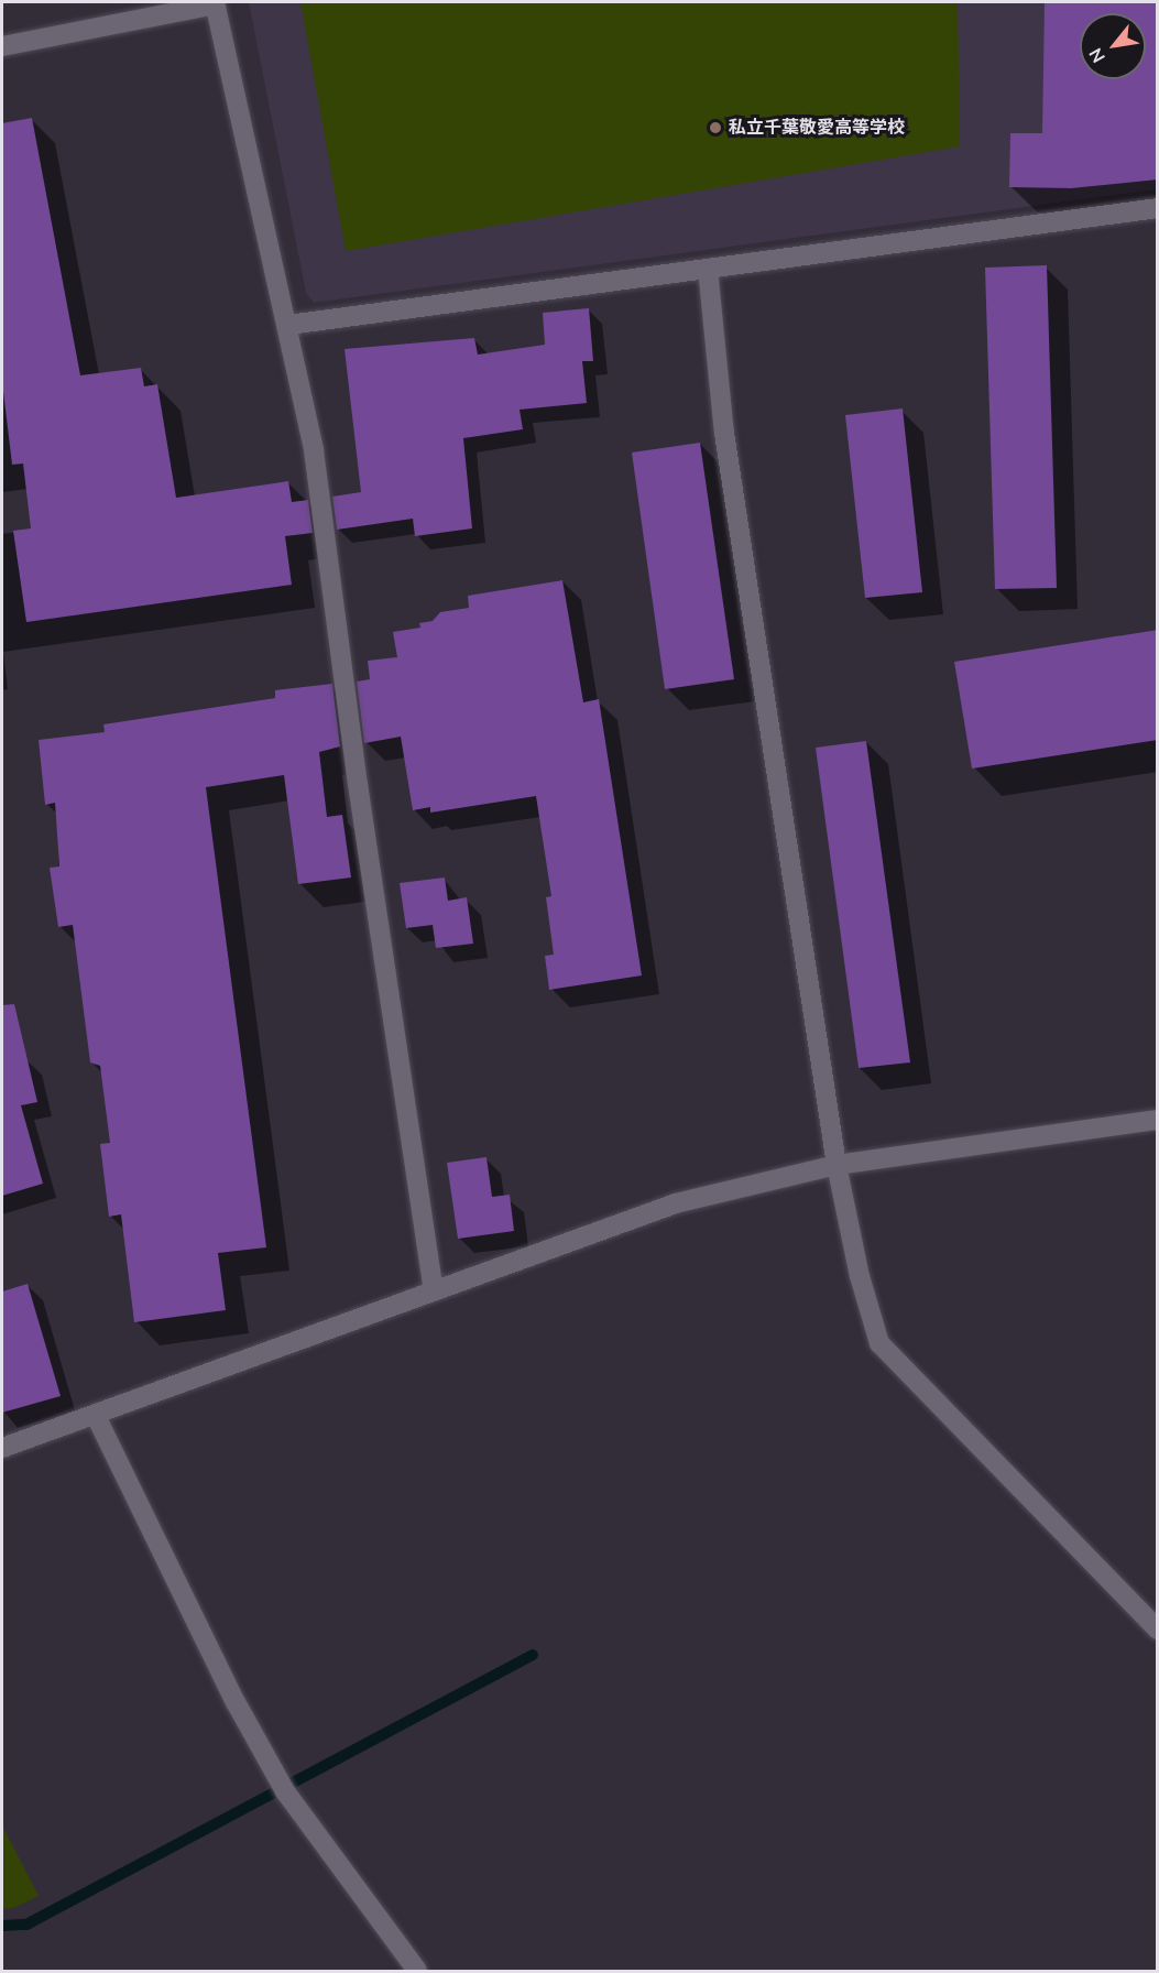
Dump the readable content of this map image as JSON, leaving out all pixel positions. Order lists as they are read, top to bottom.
{
  "places": ["私立千葉敬愛高等学校"],
  "north": "bottom left"
}
